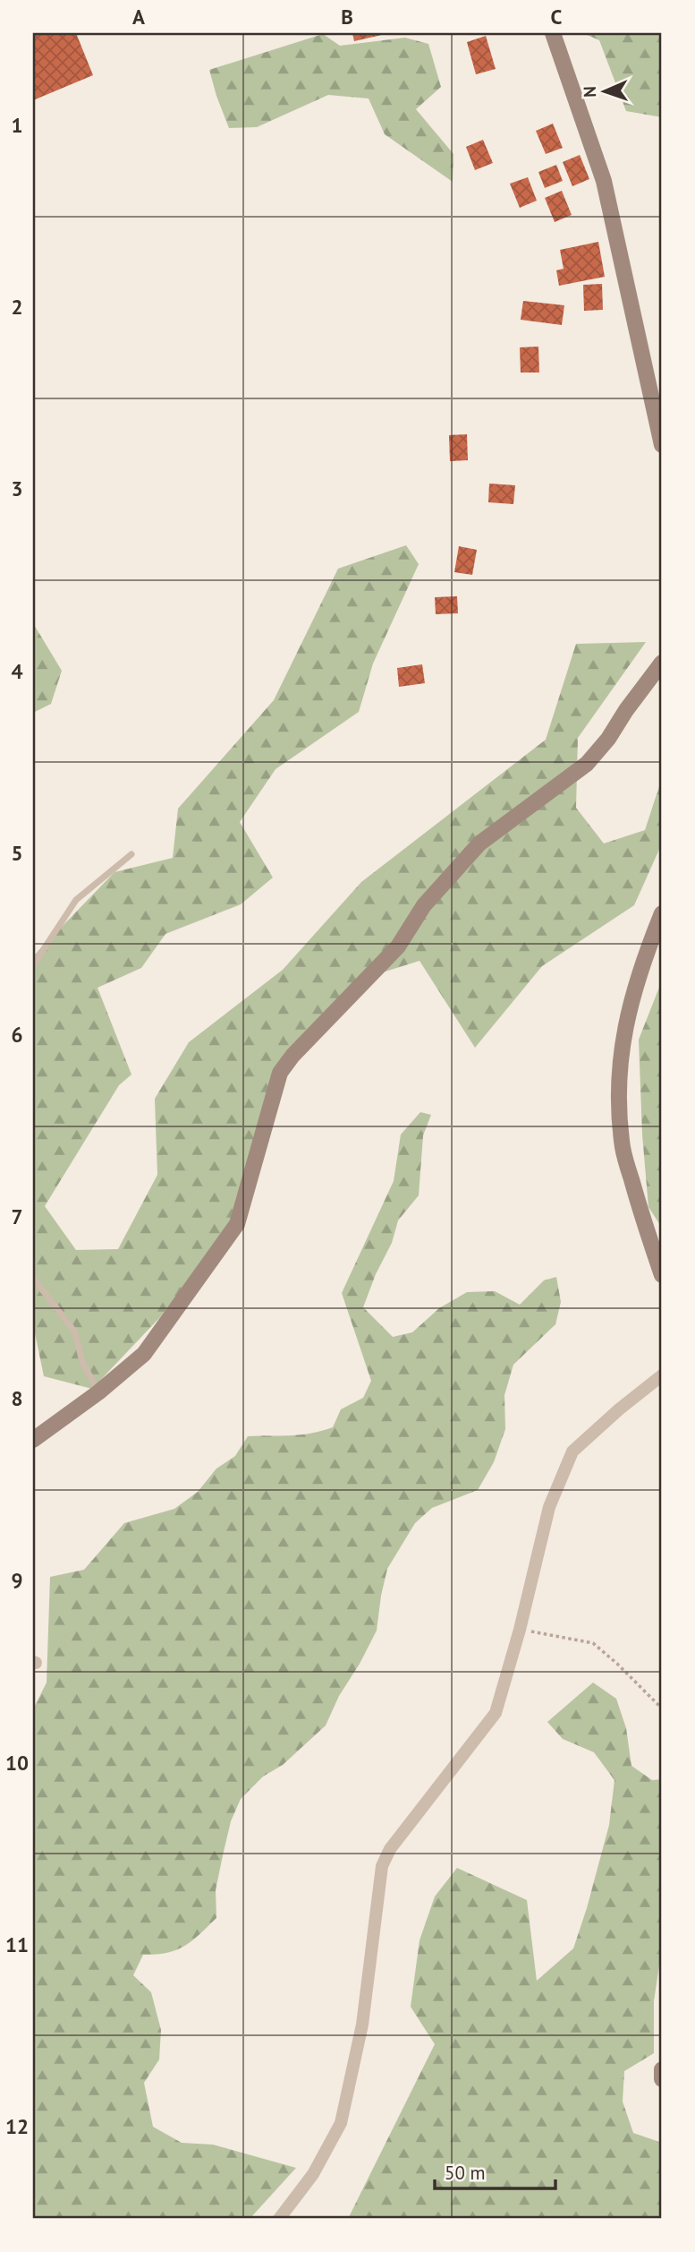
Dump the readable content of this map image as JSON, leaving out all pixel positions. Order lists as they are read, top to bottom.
{
  "scale_bar": "50 m",
  "north": "left",
  "grid": {
    "columns": ["A", "B", "C"],
    "rows": [
      "1",
      "2",
      "3",
      "4",
      "5",
      "6",
      "7",
      "8",
      "9",
      "10",
      "11",
      "12"
    ]
  }
}
